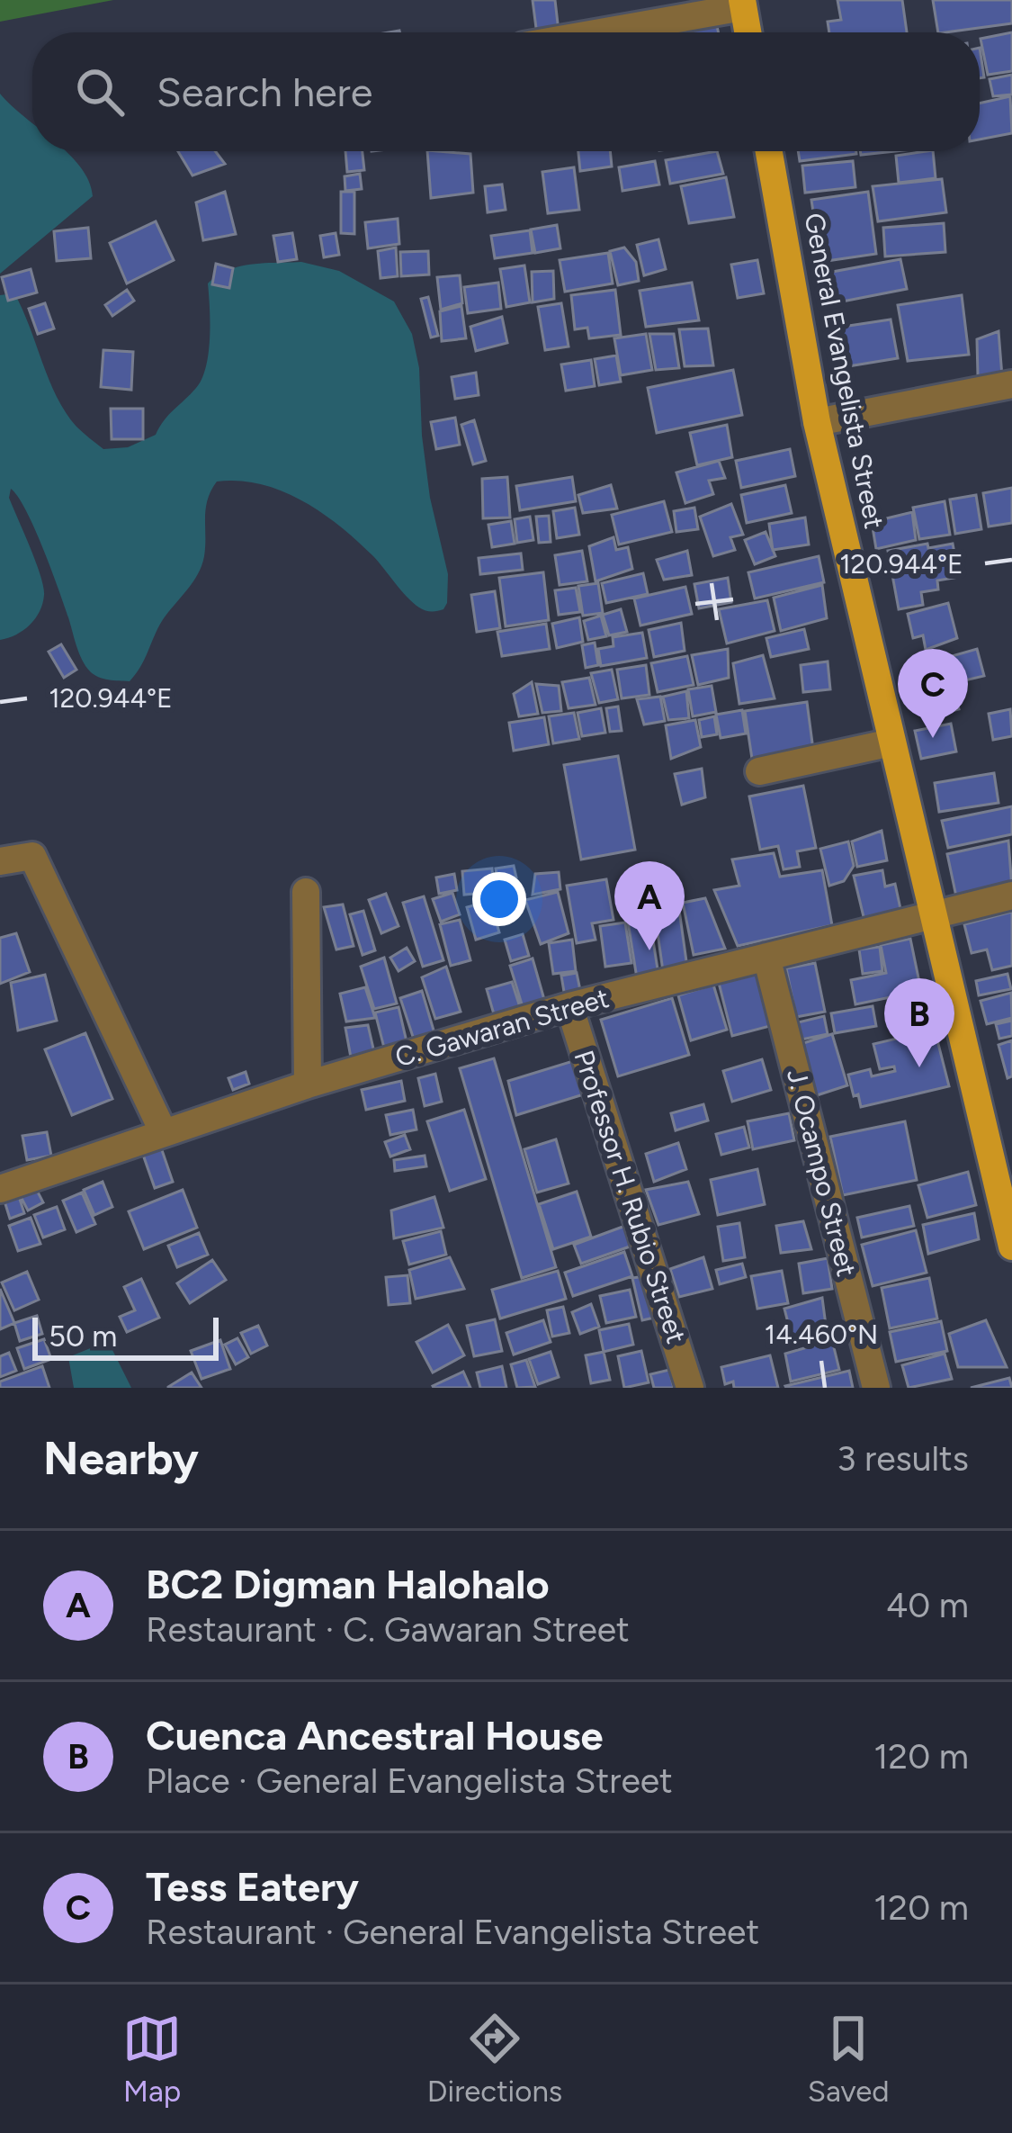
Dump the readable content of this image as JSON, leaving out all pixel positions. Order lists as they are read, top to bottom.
{
  "streets": {
    "main road": ["General Evangelista Street"],
    "street": ["C. Gawaran Street", "J. Ocampo Street", "Professor H. Rubio Street"]
  },
  "crossings": [
    ["General Evangelista Street", "C. Gawaran Street"],
    ["C. Gawaran Street", "J. Ocampo Street"],
    ["C. Gawaran Street", "Professor H. Rubio Street"]
  ],
  "scale_bar": "50 m",
  "page": {
    "search": "Search here",
    "pins": ["C", "A", "B"],
    "scale": "50 m",
    "heading": ["Nearby", "3 results"],
    "list": [
      {
        "mark": "A",
        "name": "BC2 Digman Halohalo",
        "note": "Restaurant · C. Gawaran Street",
        "value": "40 m"
      },
      {
        "mark": "B",
        "name": "Cuenca Ancestral House",
        "note": "Place · General Evangelista Street",
        "value": "120 m"
      },
      {
        "mark": "C",
        "name": "Tess Eatery",
        "note": "Restaurant · General Evangelista Street",
        "value": "120 m"
      }
    ],
    "nav": ["Map", "Directions", "Saved"]
  },
  "coordinates": ["120.944°E", "14.460°N"]
}
